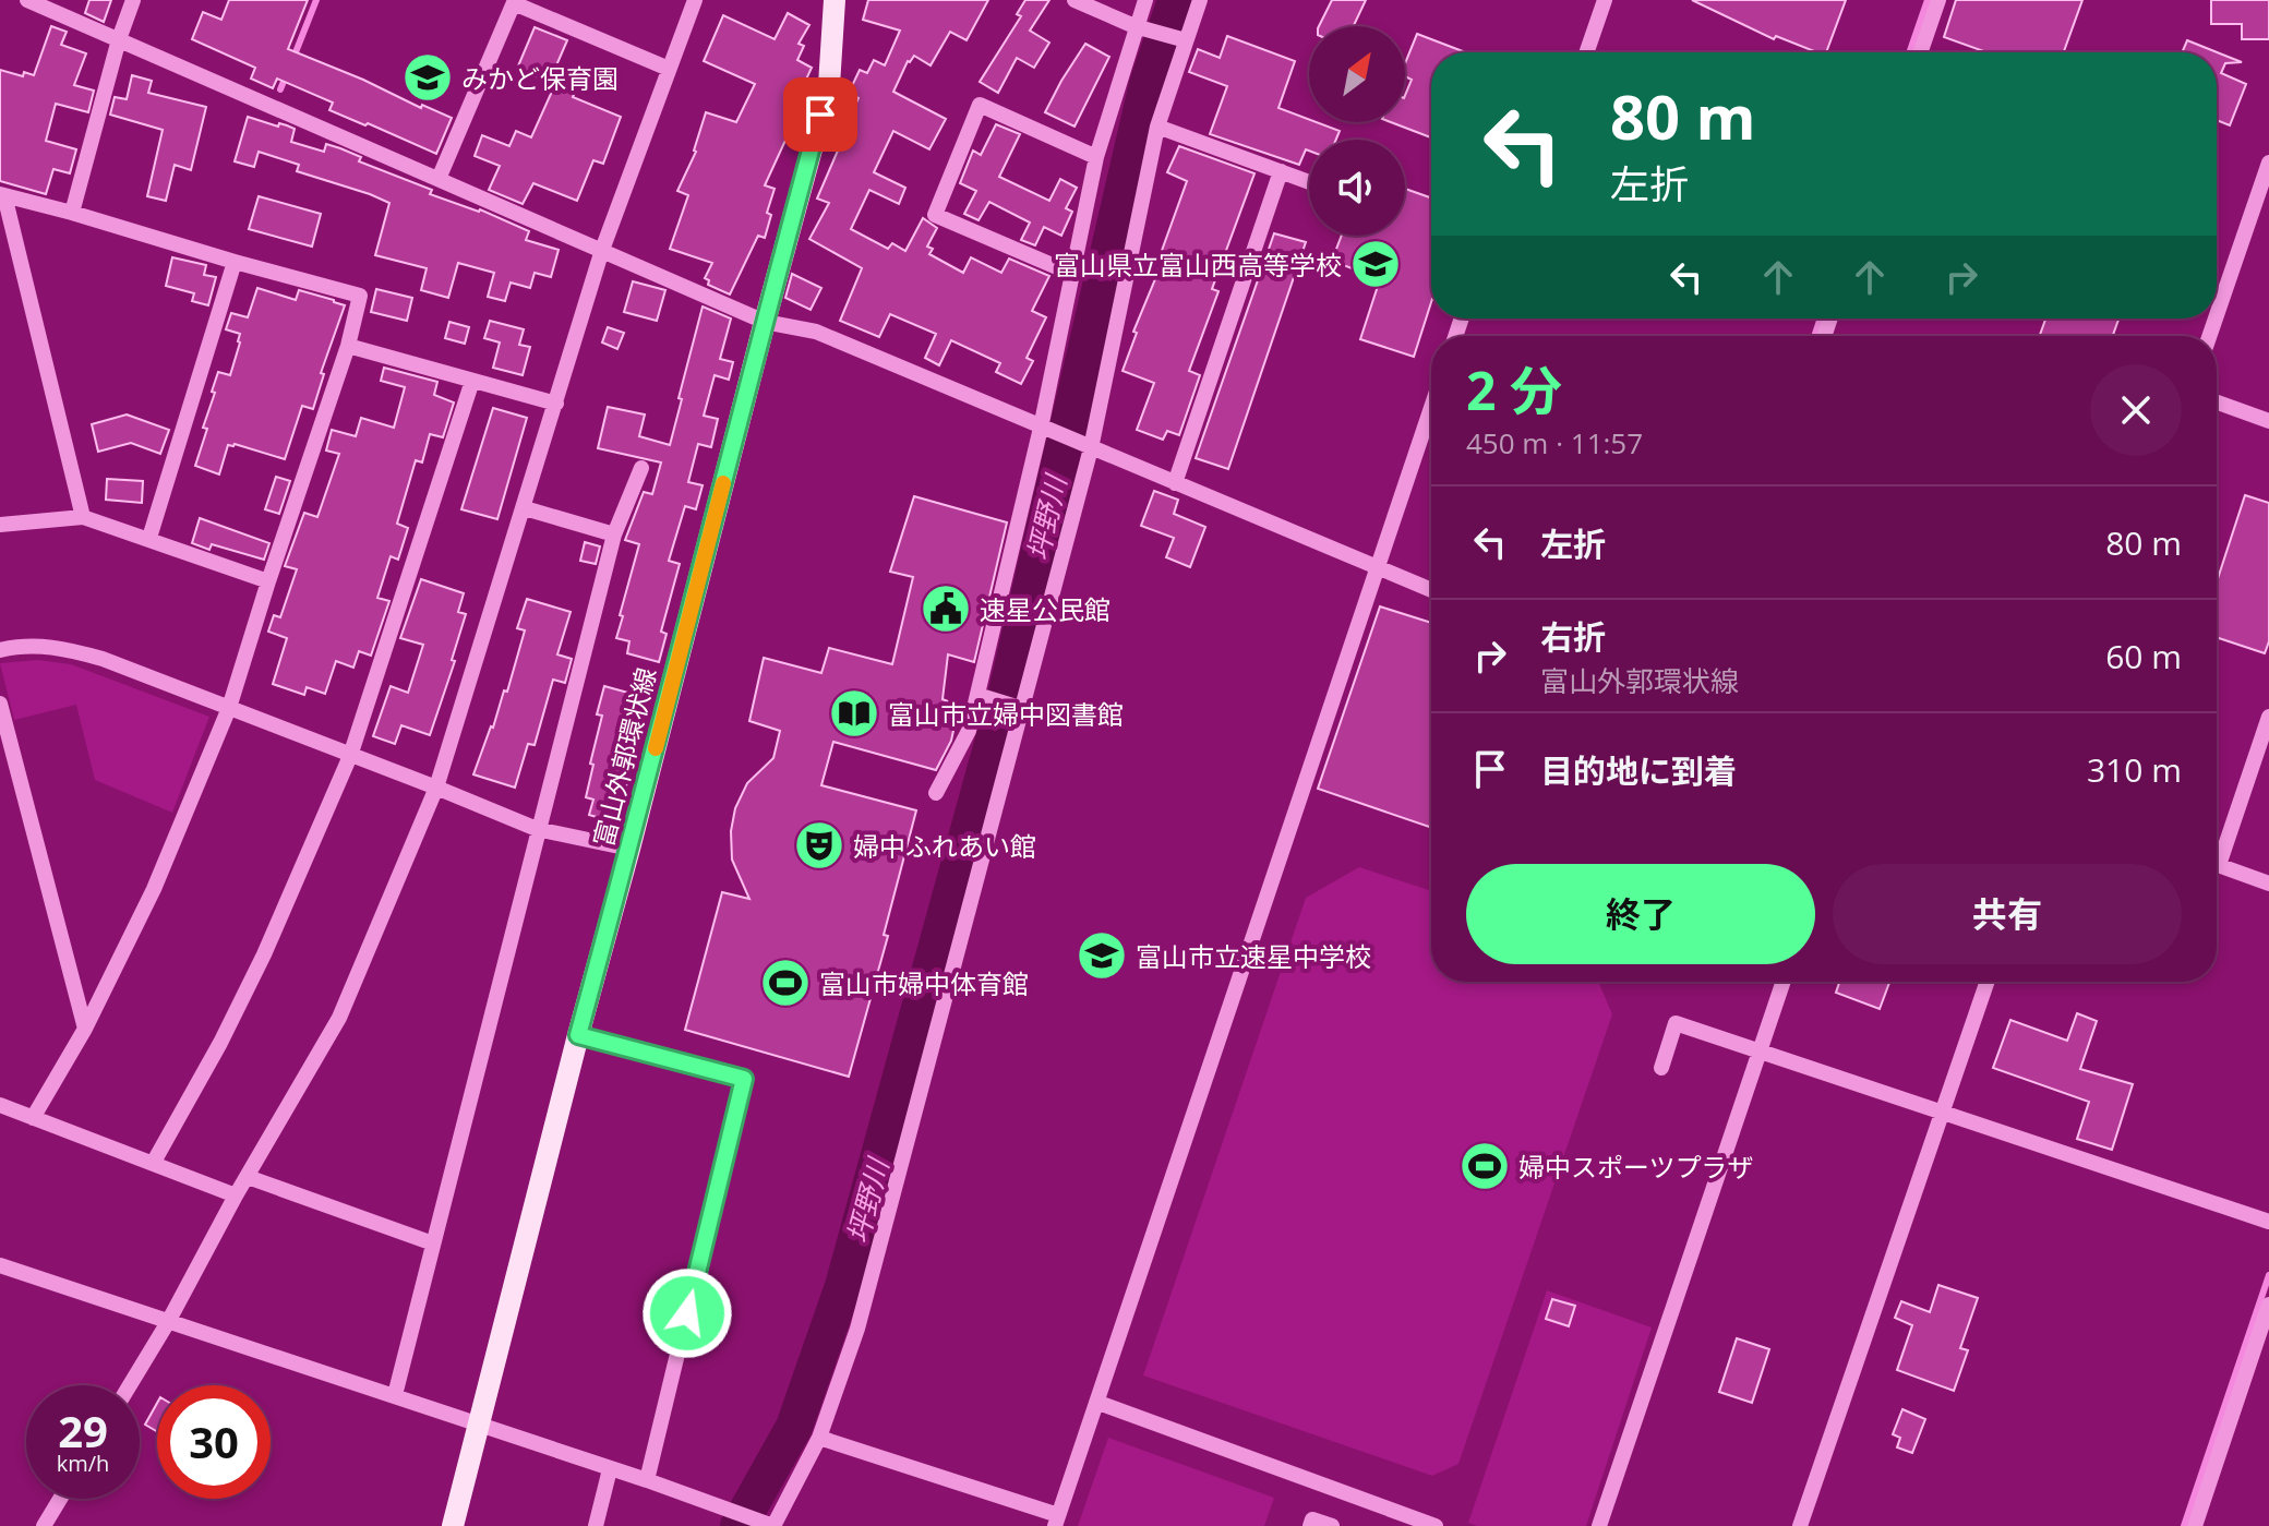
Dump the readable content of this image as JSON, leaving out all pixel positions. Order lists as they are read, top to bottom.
{
  "streets": {
    "main road": ["富山外郭環状線"]
  },
  "water": ["坪野川"],
  "places": {
    "school or university": ["みかど保育園", "富山県立富山西高等学校", "富山市立速星中学校"],
    "public building": ["速星公民館"],
    "library": ["富山市立婦中図書館"],
    "theatre": ["婦中ふれあい館"],
    "sports": ["富山市婦中体育館", "婦中スポーツプラザ"]
  },
  "north": "top right",
  "page": {
    "turn": ["80 m", "左折"],
    "heading": ["2 分", "450 m · 11:57"],
    "list": [
      {
        "name": "左折",
        "value": "80 m"
      },
      {
        "name": "右折",
        "note": "富山外郭環状線",
        "value": "60 m"
      },
      {
        "name": "目的地に到着",
        "value": "310 m"
      }
    ],
    "buttons": ["終了", "共有"],
    "speed": "29 km/h",
    "limit": "30"
  }
}
